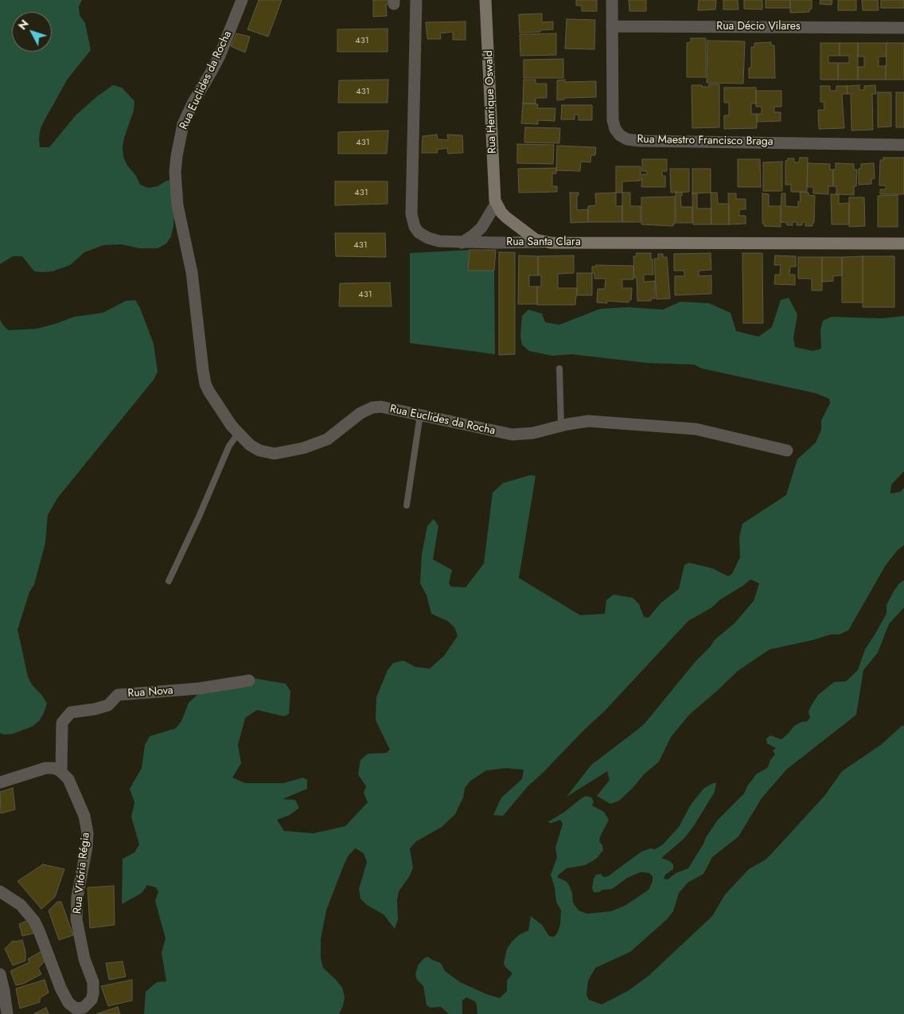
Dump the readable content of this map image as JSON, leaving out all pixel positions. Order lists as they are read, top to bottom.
{
  "streets": {
    "main road": ["Rua Henrique Oswald", "Rua Santa Clara"],
    "street": [
      "Rua Décio Vilares",
      "Rua Euclides da Rocha",
      "Rua Maestro Francisco Braga",
      "Rua Nova",
      "Rua Vitória Régia"
    ]
  },
  "crossings": [
    ["Rua Décio Vilares", "Rua Maestro Francisco Braga"],
    ["Rua Henrique Oswald", "Rua Santa Clara"],
    ["Rua Nova", "Rua Vitória Régia"]
  ],
  "house_numbers": [
    "431",
    "431",
    "431",
    "431",
    "431",
    "431"
  ],
  "north": "top left"
}
